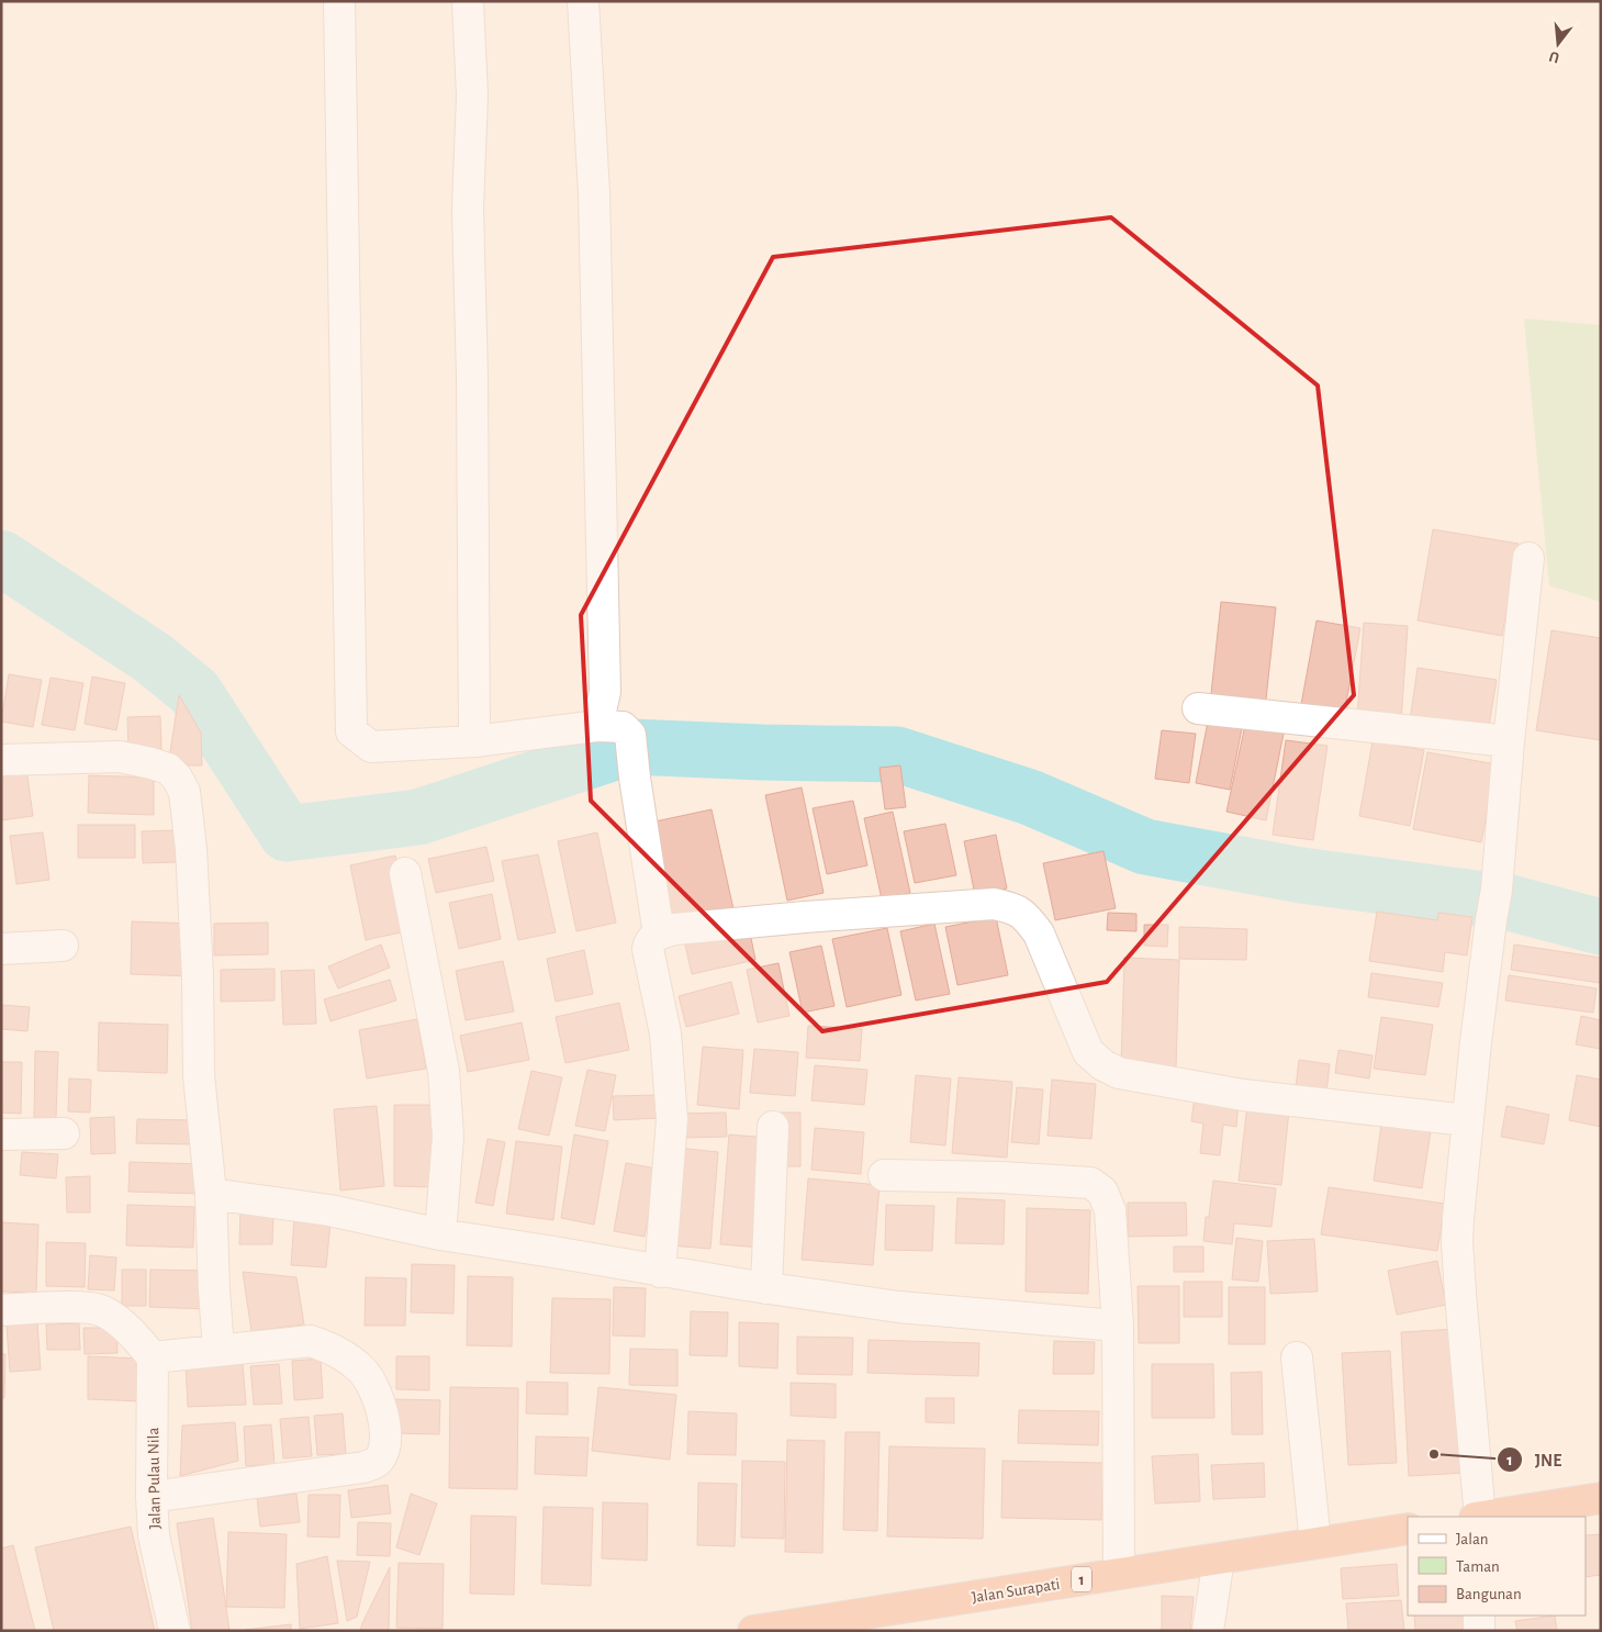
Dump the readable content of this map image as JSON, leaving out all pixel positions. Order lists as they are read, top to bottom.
{
  "streets": {
    "highway": ["1", "Jalan Surapati"],
    "street": ["Jalan Pulau Nila"]
  },
  "places": ["JNE"],
  "legend": ["Jalan", "Taman", "Bangunan"],
  "north": "bottom"
}
